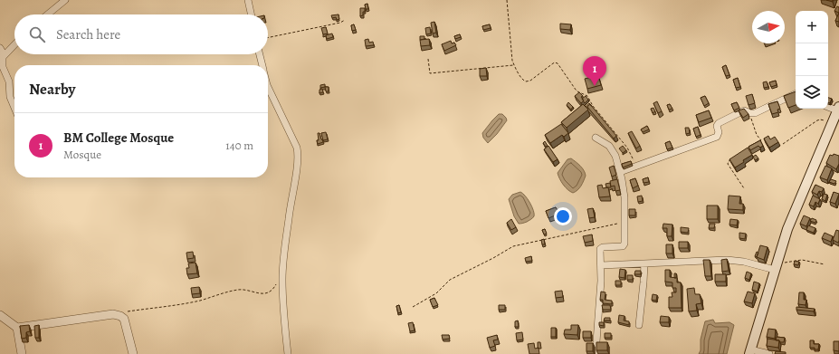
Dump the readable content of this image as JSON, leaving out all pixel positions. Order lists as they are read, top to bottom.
{
  "north": "right",
  "page": {
    "map_buttons": ["+", "−"],
    "search": "Search here",
    "pins": "1",
    "heading": "Nearby",
    "list": [
      {
        "mark": "1",
        "name": "BM College Mosque",
        "note": "Mosque",
        "value": "140 m"
      }
    ]
  }
}
